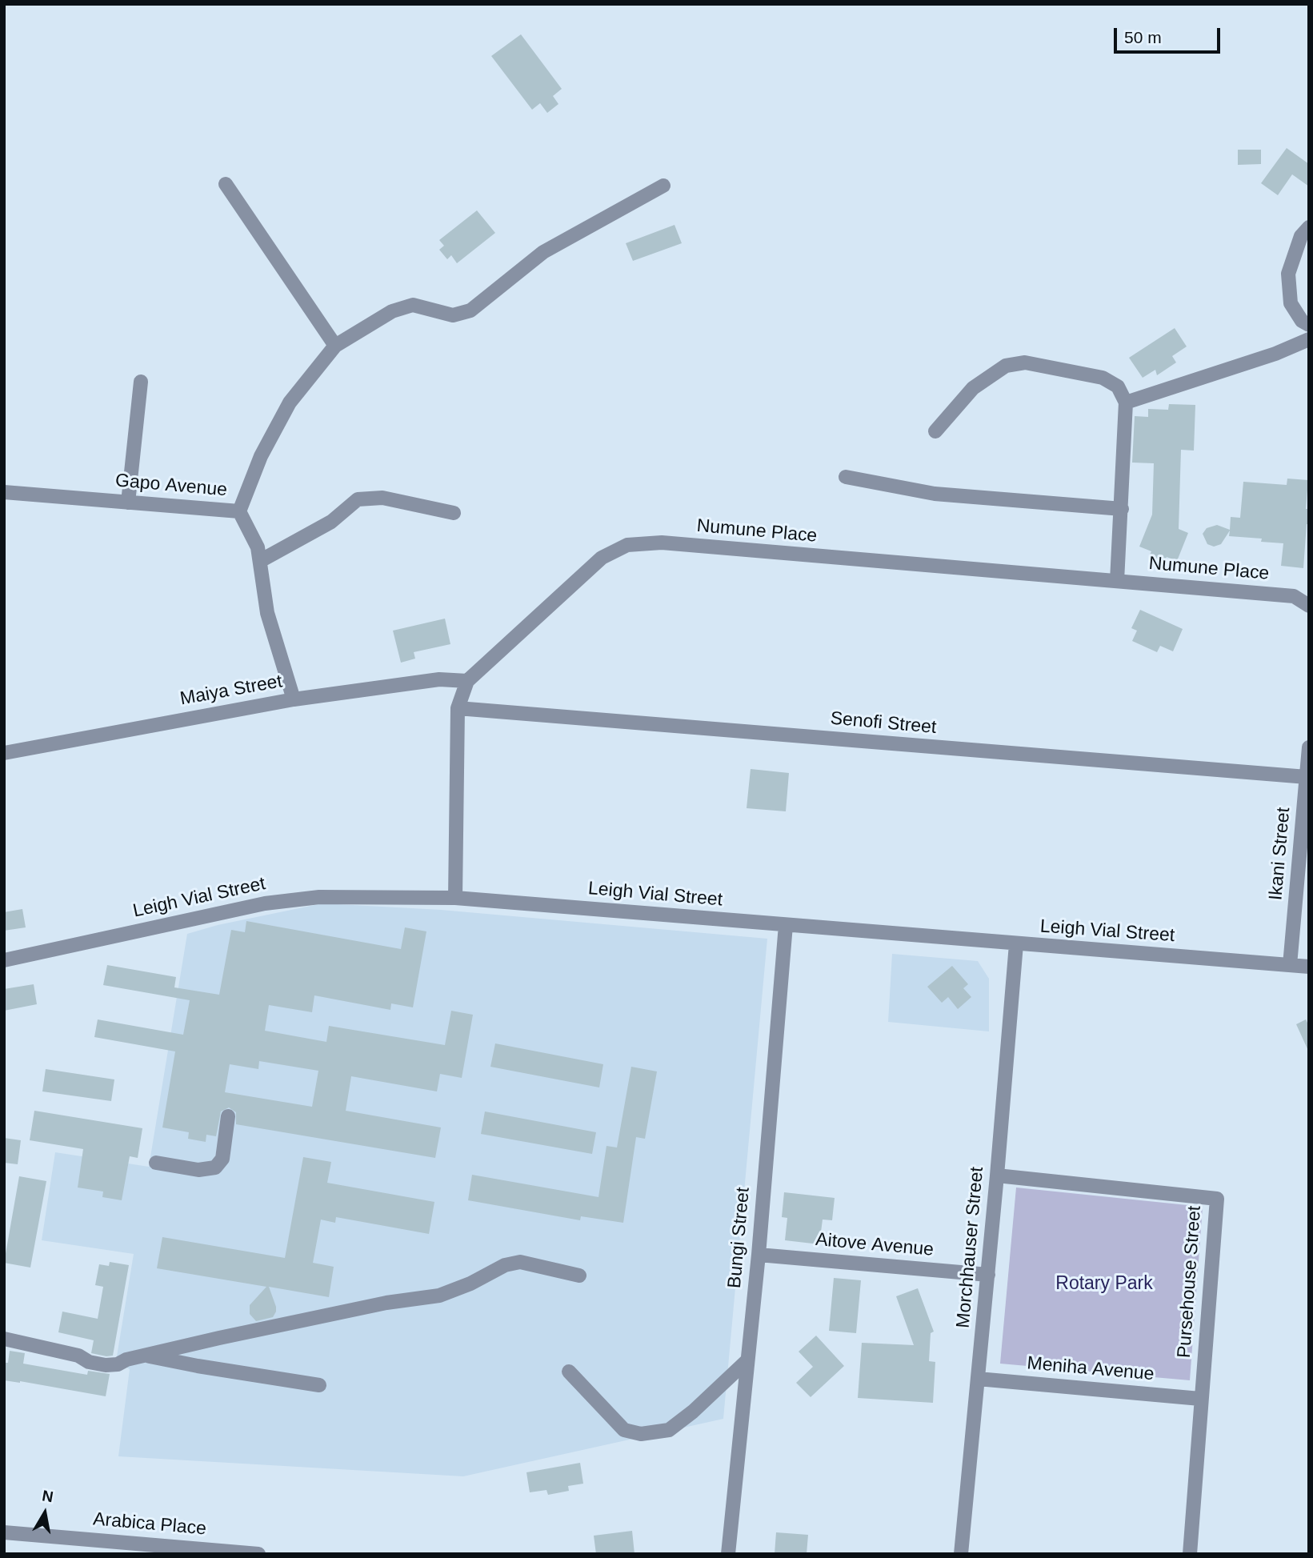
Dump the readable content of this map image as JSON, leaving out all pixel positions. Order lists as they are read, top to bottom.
{
  "streets": {
    "street": [
      "Gapo Avenue",
      "Numune Place",
      "Maiya Street",
      "Senofi Street",
      "Ikani Street",
      "Leigh Vial Street",
      "Bungi Street",
      "Aitove Avenue",
      "Morchhauser Street",
      "Pursehouse Street",
      "Meniha Avenue",
      "Arabica Place"
    ]
  },
  "crossings": [
    ["Gapo Avenue", "Maiya Street"],
    ["Numune Place", "Maiya Street"],
    ["Numune Place", "Senofi Street"],
    ["Numune Place", "Leigh Vial Street"],
    ["Senofi Street", "Ikani Street"],
    ["Ikani Street", "Leigh Vial Street"],
    ["Leigh Vial Street", "Bungi Street"],
    ["Leigh Vial Street", "Morchhauser Street"],
    ["Bungi Street", "Aitove Avenue"],
    ["Aitove Avenue", "Morchhauser Street"],
    ["Morchhauser Street", "Pursehouse Street"],
    ["Morchhauser Street", "Meniha Avenue"],
    ["Pursehouse Street", "Meniha Avenue"]
  ],
  "parks": ["Rotary Park"],
  "scale_bar": "50 m",
  "north": "top"
}
